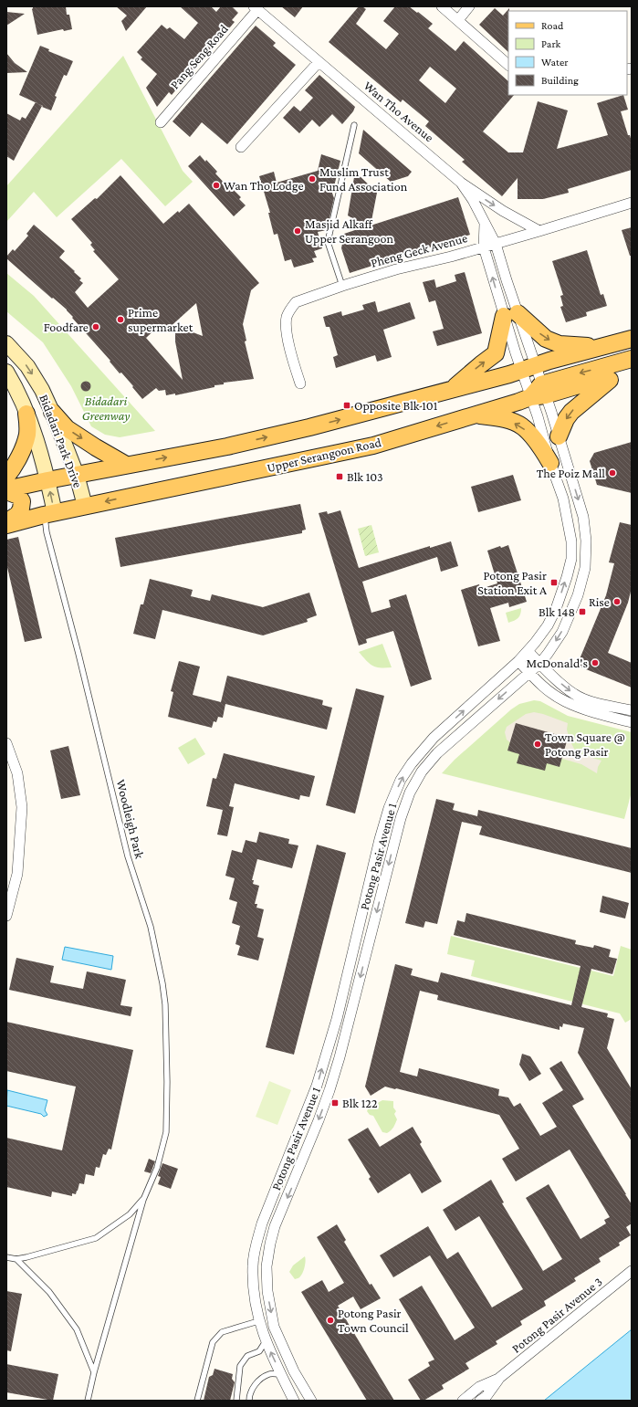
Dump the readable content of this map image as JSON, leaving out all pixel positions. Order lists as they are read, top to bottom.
{
  "streets": {
    "main road": ["Upper Serangoon Road"],
    "street": [
      "Pang Seng Road",
      "Wan Tho Avenue",
      "Pheng Geck Avenue",
      "Bidadari Park Drive",
      "Potong Pasir Avenue 1",
      "Potong Pasir Avenue 3"
    ],
    "lane": ["Woodleigh Park"]
  },
  "crossings": [
    ["Pang Seng Road", "Wan Tho Avenue"],
    ["Wan Tho Avenue", "Pheng Geck Avenue"],
    ["Wan Tho Avenue", "Potong Pasir Avenue 1"],
    ["Bidadari Park Drive", "Upper Serangoon Road"],
    ["Bidadari Park Drive", "Woodleigh Park"],
    ["Upper Serangoon Road", "Woodleigh Park"],
    ["Upper Serangoon Road", "Potong Pasir Avenue 1"]
  ],
  "parks": ["Bidadari Greenway"],
  "places": {
    "other": [
      "Muslim Trust Fund Association",
      "Wan Tho Lodge",
      "Masjid Alkaff Upper Serangoon",
      "Prime supermarket",
      "Foodfare",
      "The Poiz Mall",
      "Rise",
      "McDonald's",
      "Town Square @ Potong Pasir",
      "Potong Pasir Town Council"
    ],
    "transit": [
      "Opposite Blk 101",
      "Blk 103",
      "Potong Pasir Station Exit A",
      "Blk 148",
      "Blk 122"
    ]
  },
  "legend": [
    "Road",
    "Park",
    "Water",
    "Building"
  ]
}
